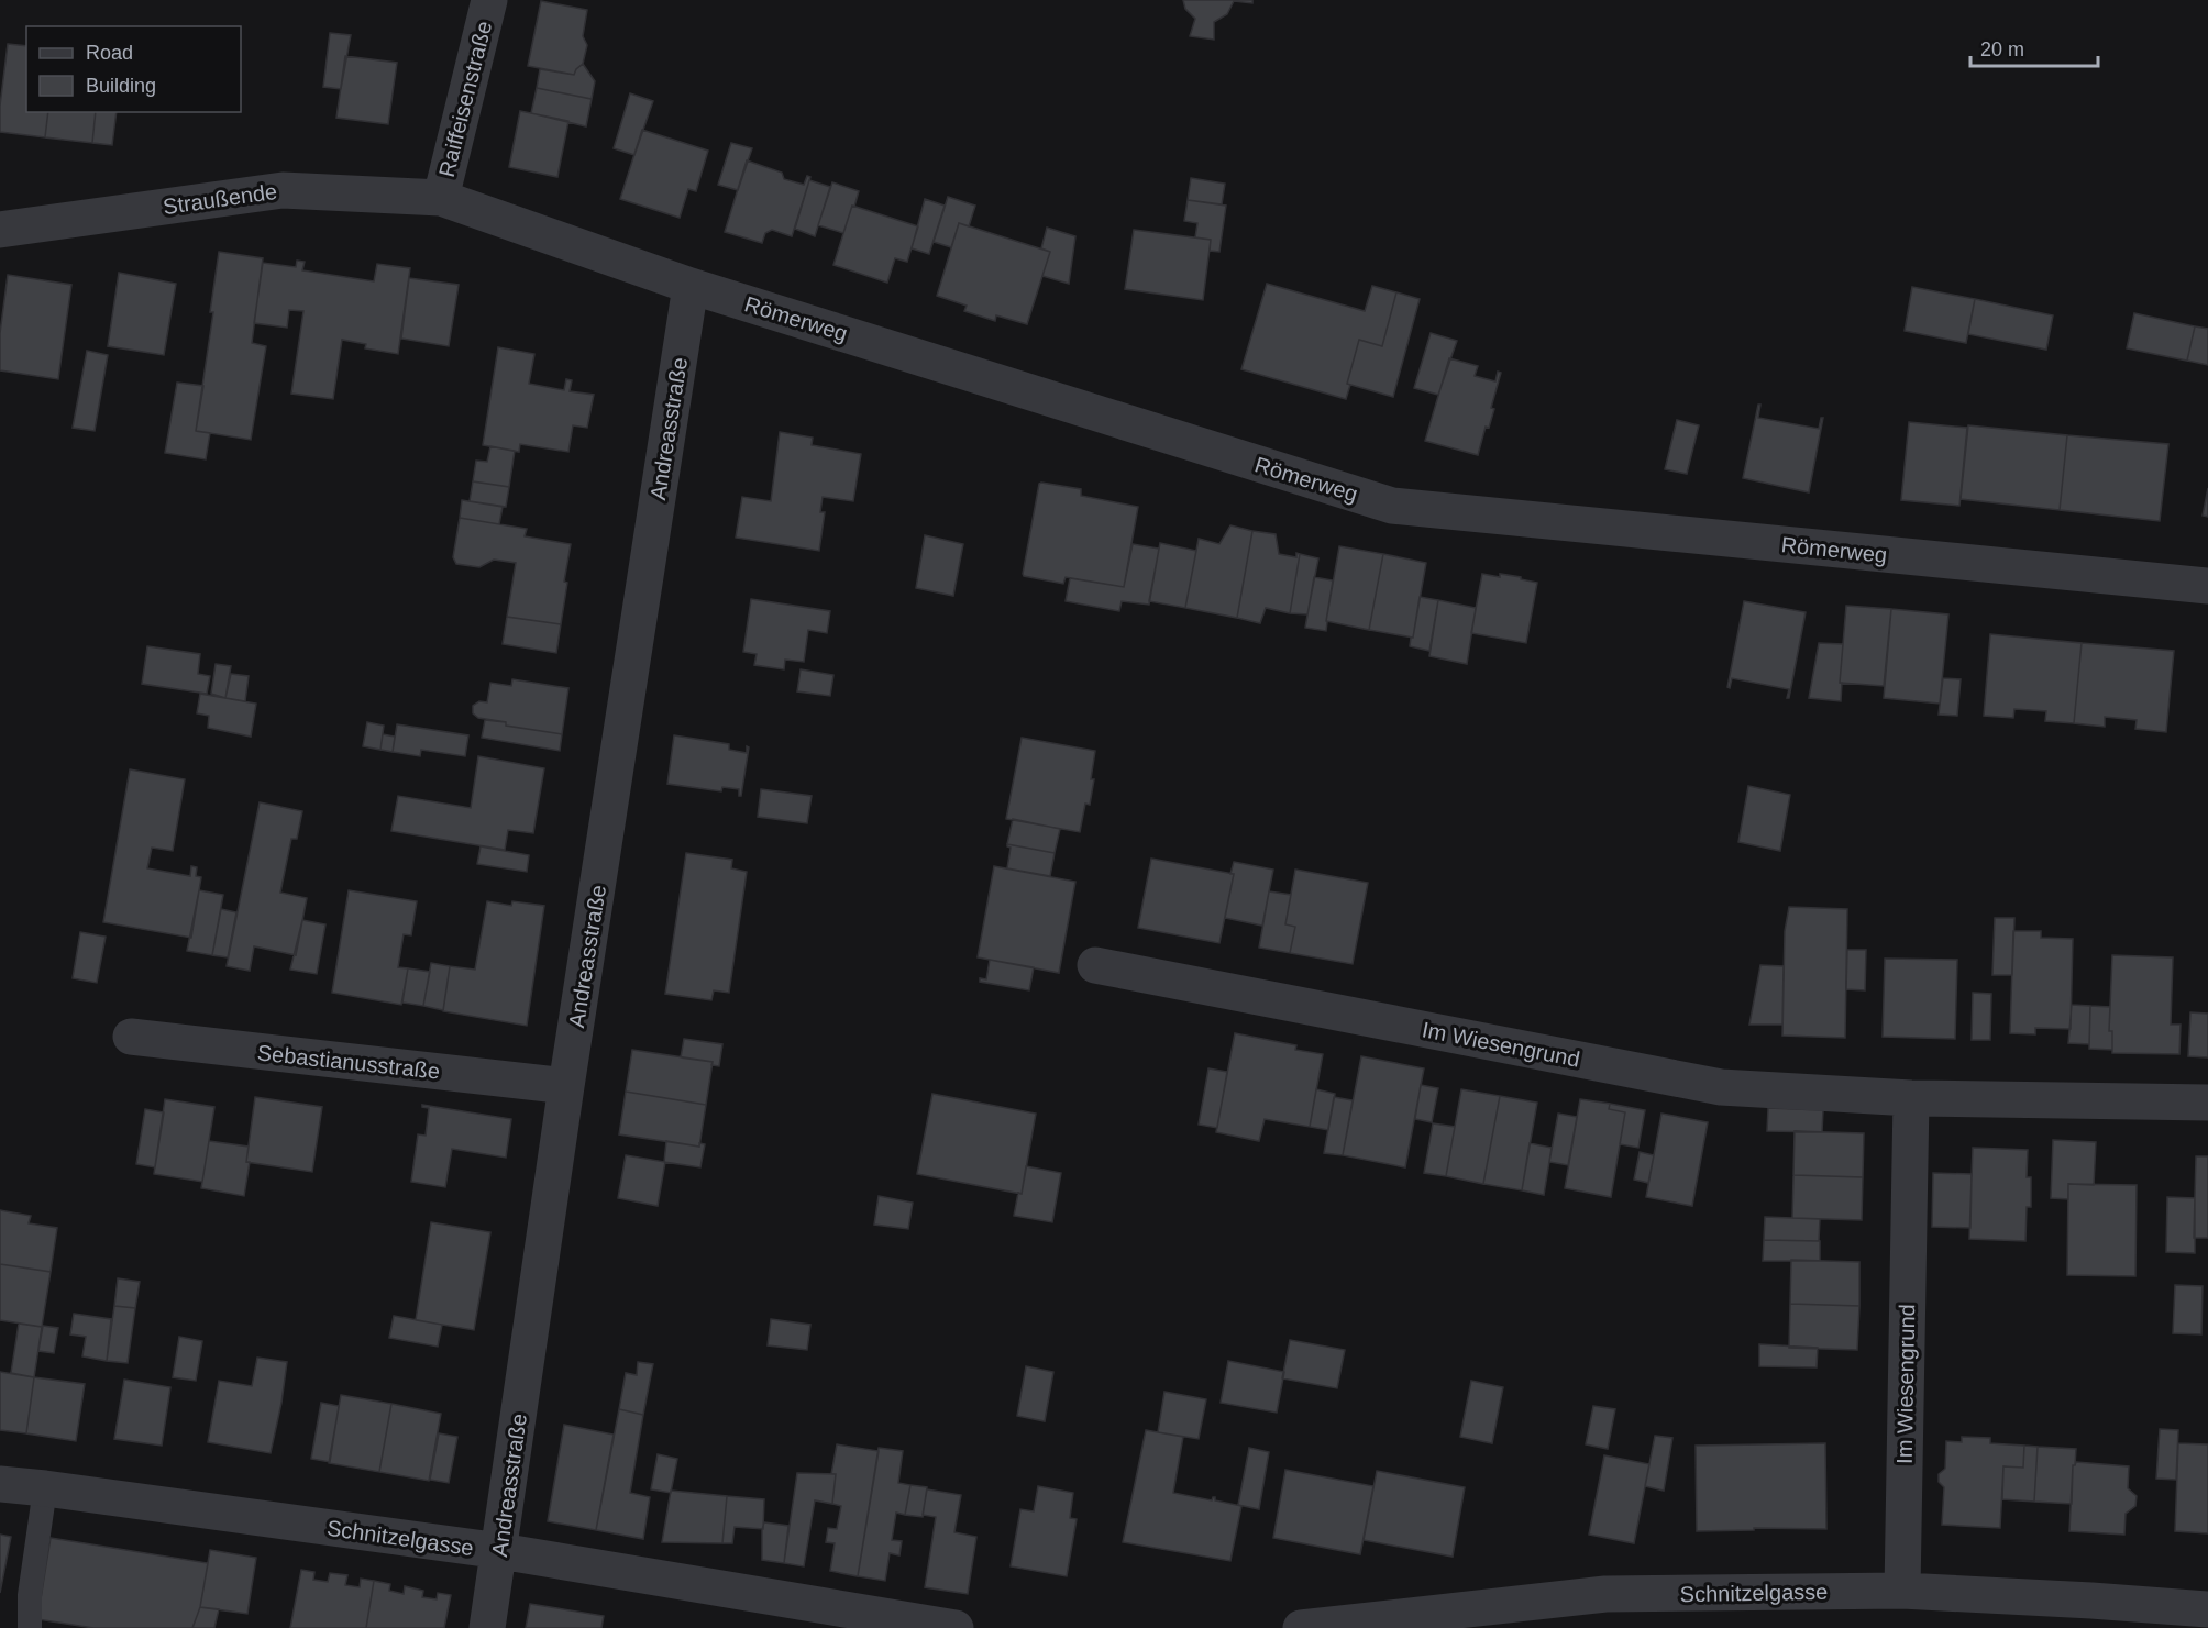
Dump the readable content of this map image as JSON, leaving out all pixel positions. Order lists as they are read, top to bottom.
{
  "streets": {
    "street": [
      "Raiffeisenstraße",
      "Straußende",
      "Römerweg",
      "Andreasstraße",
      "Im Wiesengrund",
      "Sebastianusstraße",
      "Schnitzelgasse"
    ]
  },
  "crossings": [
    ["Raiffeisenstraße", "Straußende"],
    ["Raiffeisenstraße", "Römerweg"],
    ["Straußende", "Römerweg"],
    ["Römerweg", "Andreasstraße"],
    ["Andreasstraße", "Sebastianusstraße"],
    ["Andreasstraße", "Schnitzelgasse"],
    ["Im Wiesengrund", "Schnitzelgasse"]
  ],
  "legend": ["Road", "Building"],
  "scale_bar": "20 m"
}
